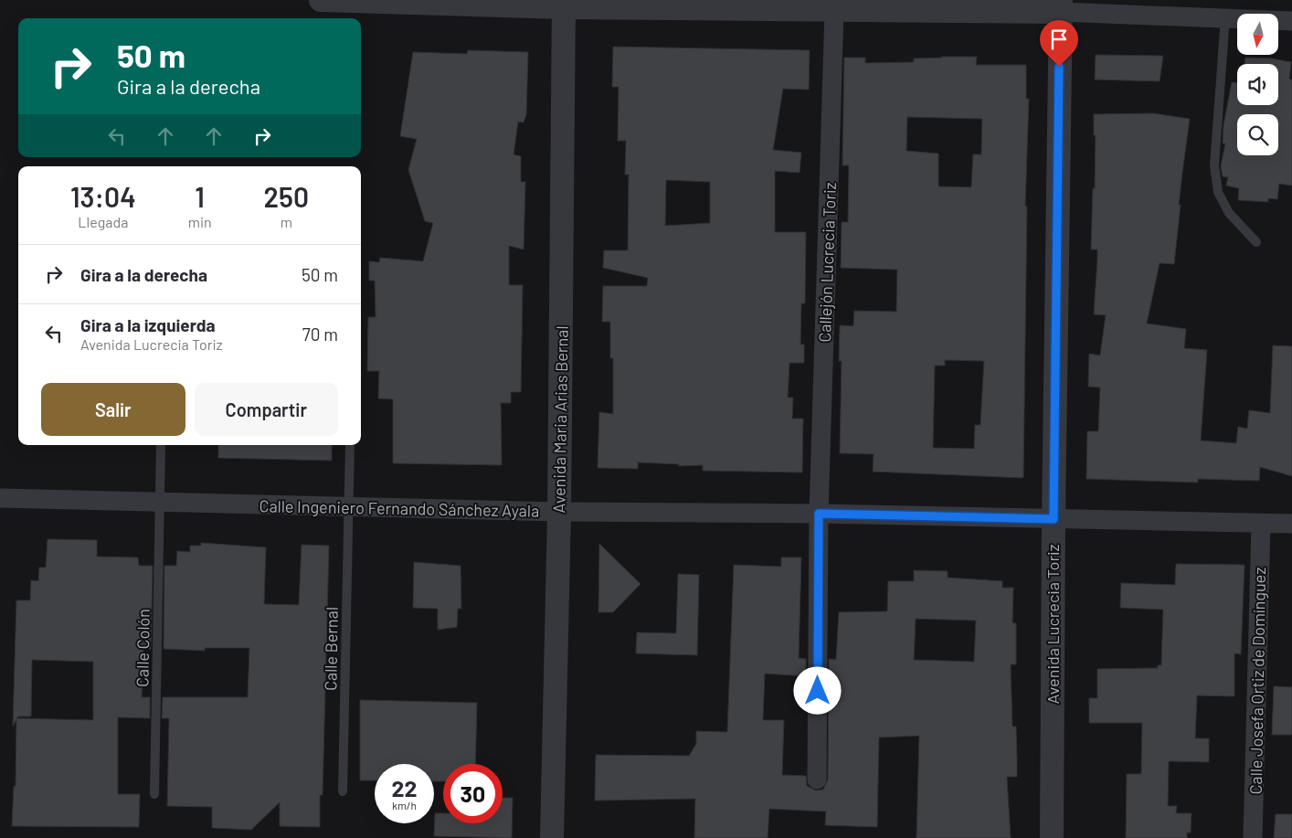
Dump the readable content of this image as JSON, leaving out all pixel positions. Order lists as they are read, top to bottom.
{
  "streets": {
    "street": [
      "Callejón Lucrecia Toriz",
      "Avenida Maria Arias Bernal",
      "Calle Ingeniero Fernando Sánchez Ayala",
      "Avenida Lucrecia Toriz",
      "Calle Josefa Ortiz de Domínguez"
    ],
    "lane": ["Calle Colón", "Calle Bernal"]
  },
  "crossings": [
    ["Callejón Lucrecia Toriz", "Calle Ingeniero Fernando Sánchez Ayala"],
    ["Avenida Maria Arias Bernal", "Calle Ingeniero Fernando Sánchez Ayala"],
    ["Calle Ingeniero Fernando Sánchez Ayala", "Avenida Lucrecia Toriz"],
    ["Calle Ingeniero Fernando Sánchez Ayala", "Calle Colón"],
    ["Calle Ingeniero Fernando Sánchez Ayala", "Calle Bernal"],
    ["Calle Ingeniero Fernando Sánchez Ayala", "Calle Josefa Ortiz de Domínguez"]
  ],
  "north": "bottom",
  "page": {
    "turn": ["50 m", "Gira a la derecha"],
    "eta": [
      "13:04",
      "Llegada",
      "1",
      "min",
      "250",
      "m"
    ],
    "list": [
      {
        "name": "Gira a la derecha",
        "value": "50 m"
      },
      {
        "name": "Gira a la izquierda",
        "note": "Avenida Lucrecia Toriz",
        "value": "70 m"
      }
    ],
    "buttons": ["Salir", "Compartir"],
    "speed": "22 km/h",
    "limit": "30"
  }
}
